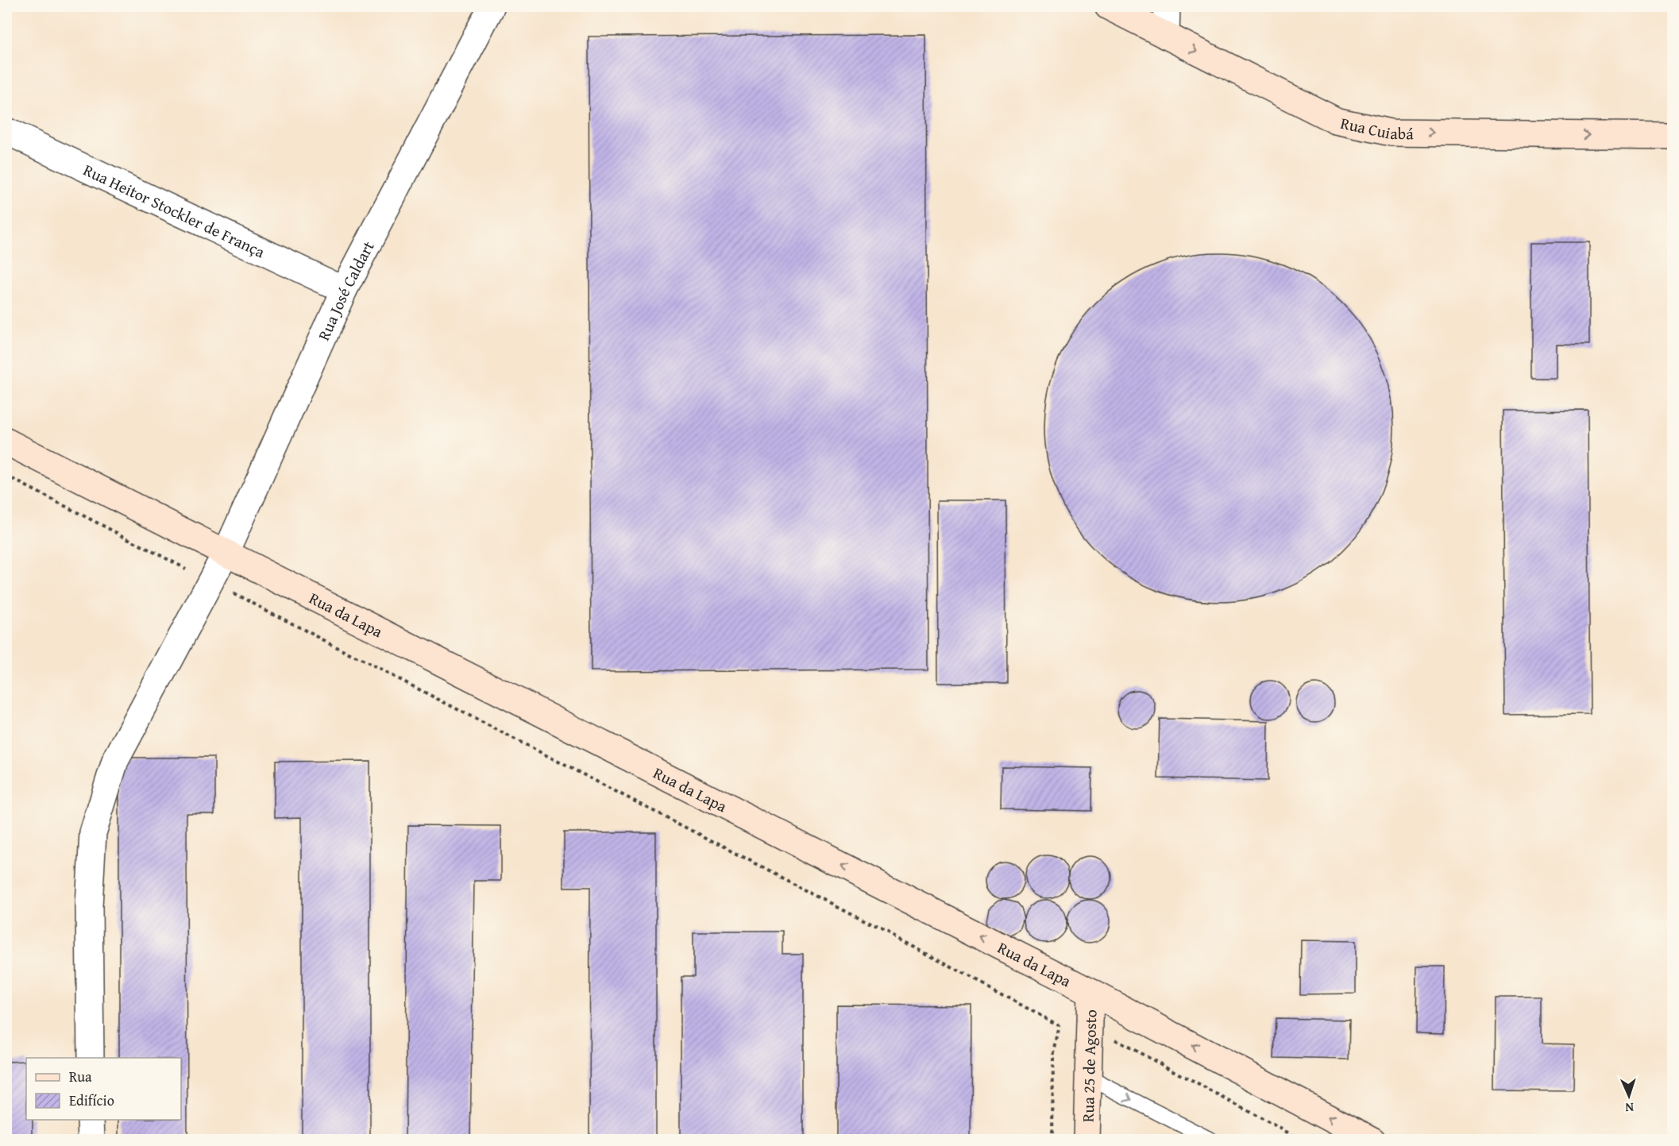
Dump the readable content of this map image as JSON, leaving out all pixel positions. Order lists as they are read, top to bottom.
{
  "streets": {
    "main road": ["Rua Cuiabá", "Rua da Lapa", "Rua 25 de Agosto"],
    "street": ["Rua Heitor Stockler de França", "Rua José Caldart"]
  },
  "crossings": [
    ["Rua Heitor Stockler de França", "Rua José Caldart"],
    ["Rua José Caldart", "Rua da Lapa"],
    ["Rua da Lapa", "Rua 25 de Agosto"]
  ],
  "one_way": ["Rua Cuiabá", "Rua da Lapa"],
  "legend": ["Rua", "Edifício"],
  "north": "bottom"
}
